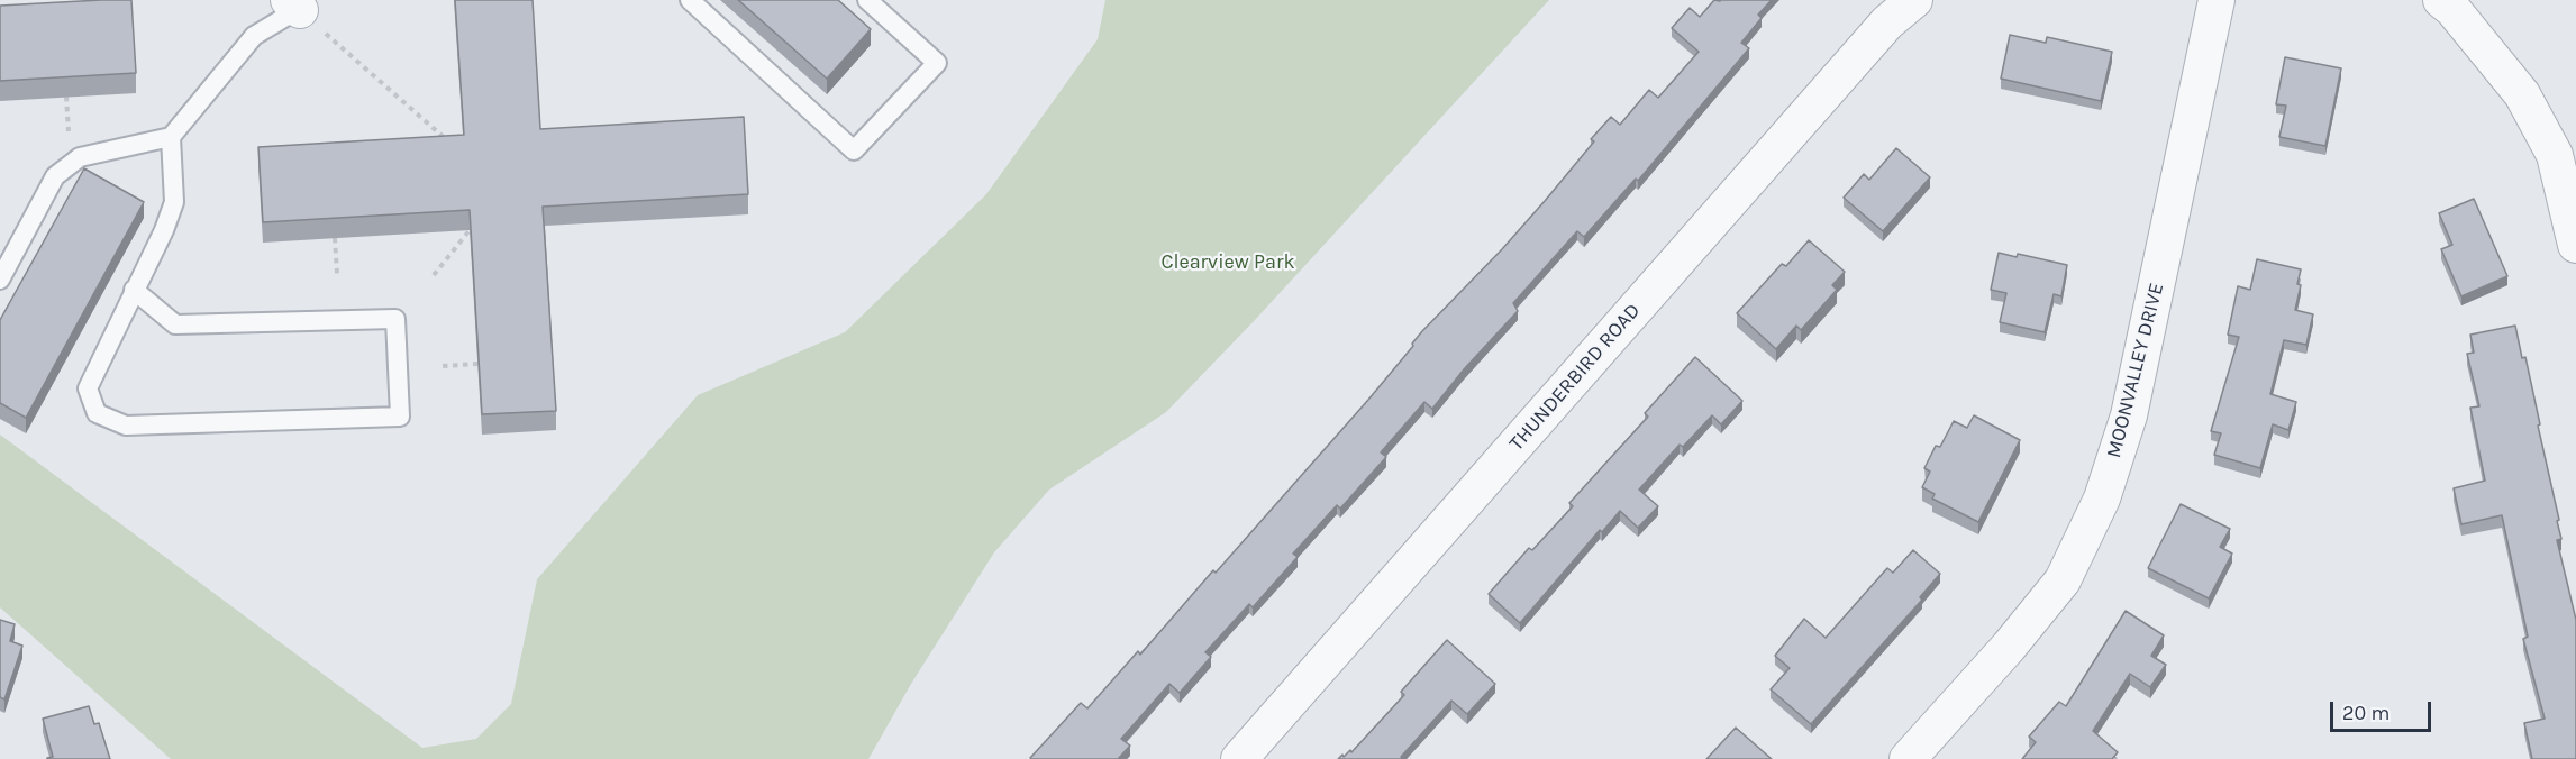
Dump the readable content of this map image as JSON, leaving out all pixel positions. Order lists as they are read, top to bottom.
{
  "streets": {
    "street": ["MOONVALLEY DRIVE", "THUNDERBIRD ROAD"]
  },
  "parks": ["Clearview Park"],
  "scale_bar": "20 m"
}
